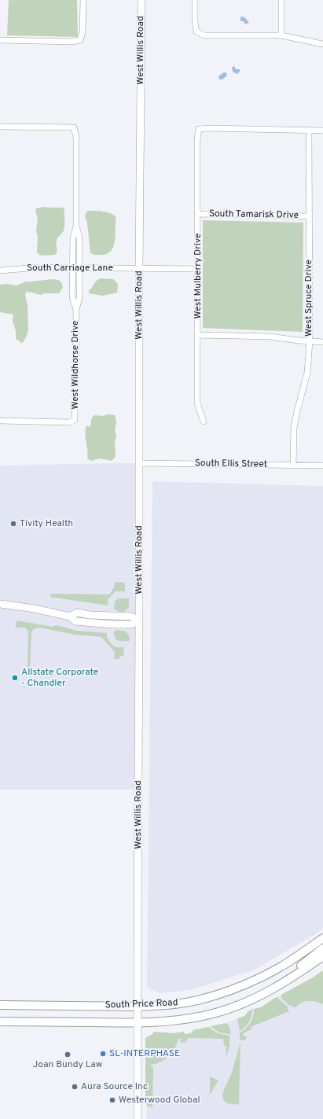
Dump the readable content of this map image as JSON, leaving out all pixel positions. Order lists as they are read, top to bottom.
{
  "streets": {
    "main road": ["South Price Road"],
    "street": [
      "West Willis Road",
      "South Tamarisk Drive",
      "South Carriage Lane",
      "West Mulberry Drive",
      "West Spruce Drive",
      "West Wildhorse Drive",
      "South Ellis Street"
    ]
  },
  "crossings": [
    ["West Willis Road", "South Carriage Lane"],
    ["West Willis Road", "South Ellis Street"],
    ["West Willis Road", "South Price Road"],
    ["South Tamarisk Drive", "West Mulberry Drive"],
    ["South Tamarisk Drive", "West Spruce Drive"],
    ["South Carriage Lane", "West Mulberry Drive"],
    ["South Carriage Lane", "West Wildhorse Drive"],
    ["West Mulberry Drive", "West Spruce Drive"],
    ["West Spruce Drive", "South Ellis Street"]
  ],
  "places": [
    "Tivity Health",
    "Allstate Corporate - Chandler",
    "SL-INTERPHASE",
    "Joan Bundy Law",
    "Aura Source Inc",
    "Westerwood Global"
  ]
}
